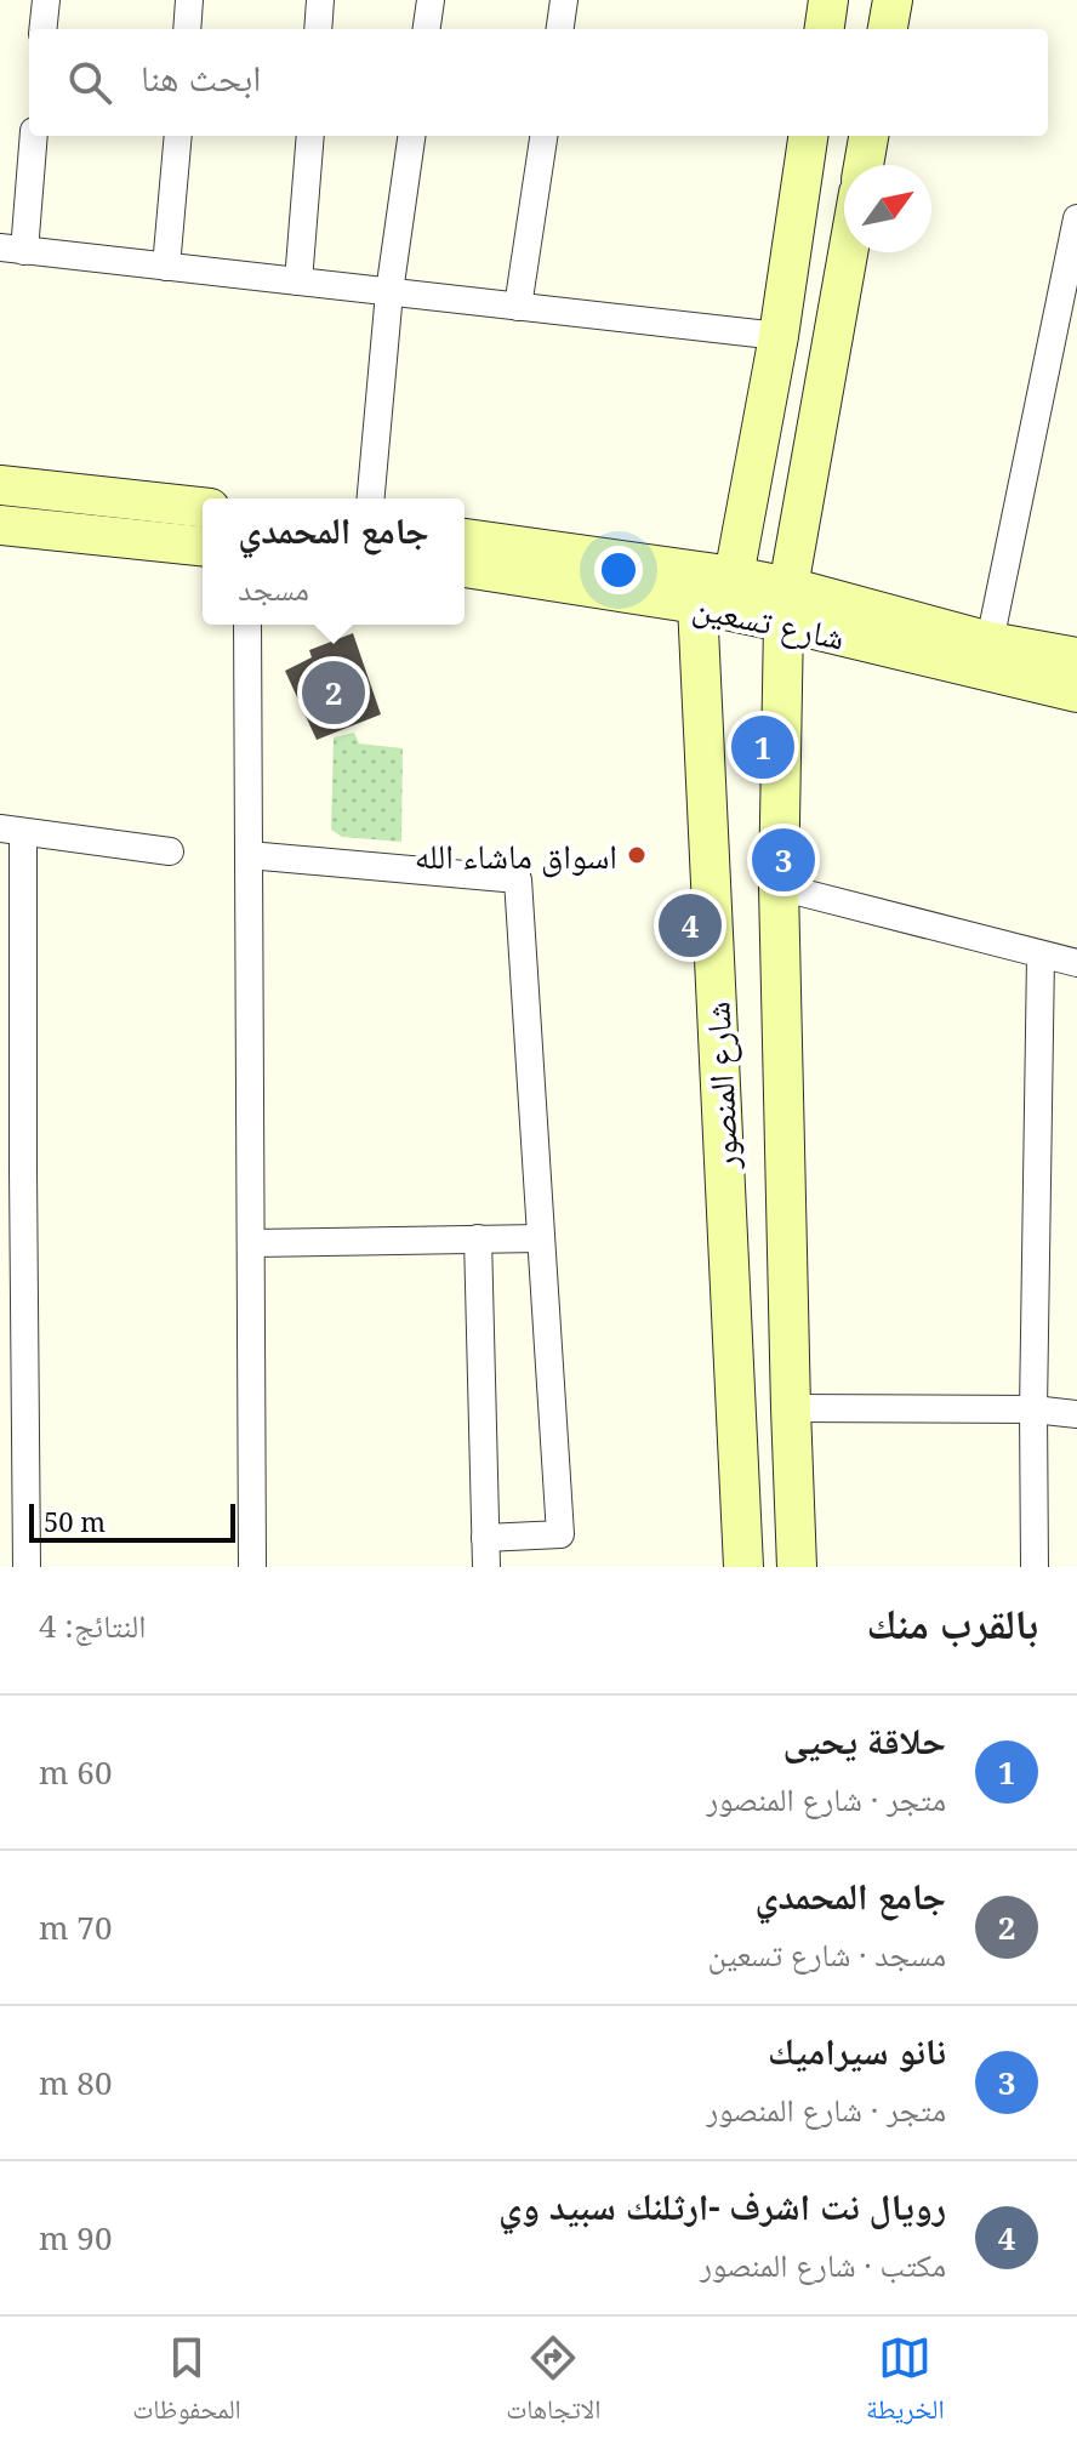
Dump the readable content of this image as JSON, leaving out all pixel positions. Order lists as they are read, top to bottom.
{
  "streets": {
    "street": ["شارع تسعين", "شارع المنصور"]
  },
  "crossings": [
    ["شارع تسعين", "شارع المنصور"]
  ],
  "places": ["اسواق ماشاء الله"],
  "scale_bar": "50 m",
  "north": "top right",
  "page": {
    "search": "ابحث هنا",
    "popup": ["جامع المحمدي", "مسجد"],
    "pins": [
      "2",
      "1",
      "3",
      "4"
    ],
    "scale": "50 m",
    "heading": ["بالقرب منك", "النتائج: 4"],
    "list": [
      {
        "mark": "1",
        "name": "حلاقة يحيى",
        "note": "متجر · شارع المنصور",
        "value": "60 m"
      },
      {
        "mark": "2",
        "name": "جامع المحمدي",
        "note": "مسجد · شارع تسعين",
        "value": "70 m"
      },
      {
        "mark": "3",
        "name": "نانو سيراميك",
        "note": "متجر · شارع المنصور",
        "value": "80 m"
      },
      {
        "mark": "4",
        "name": "رويال نت اشرف -ارثلنك سبيد وي",
        "note": "مكتب · شارع المنصور",
        "value": "90 m"
      }
    ],
    "nav": ["الخريطة", "الاتجاهات", "المحفوظات"]
  }
}
